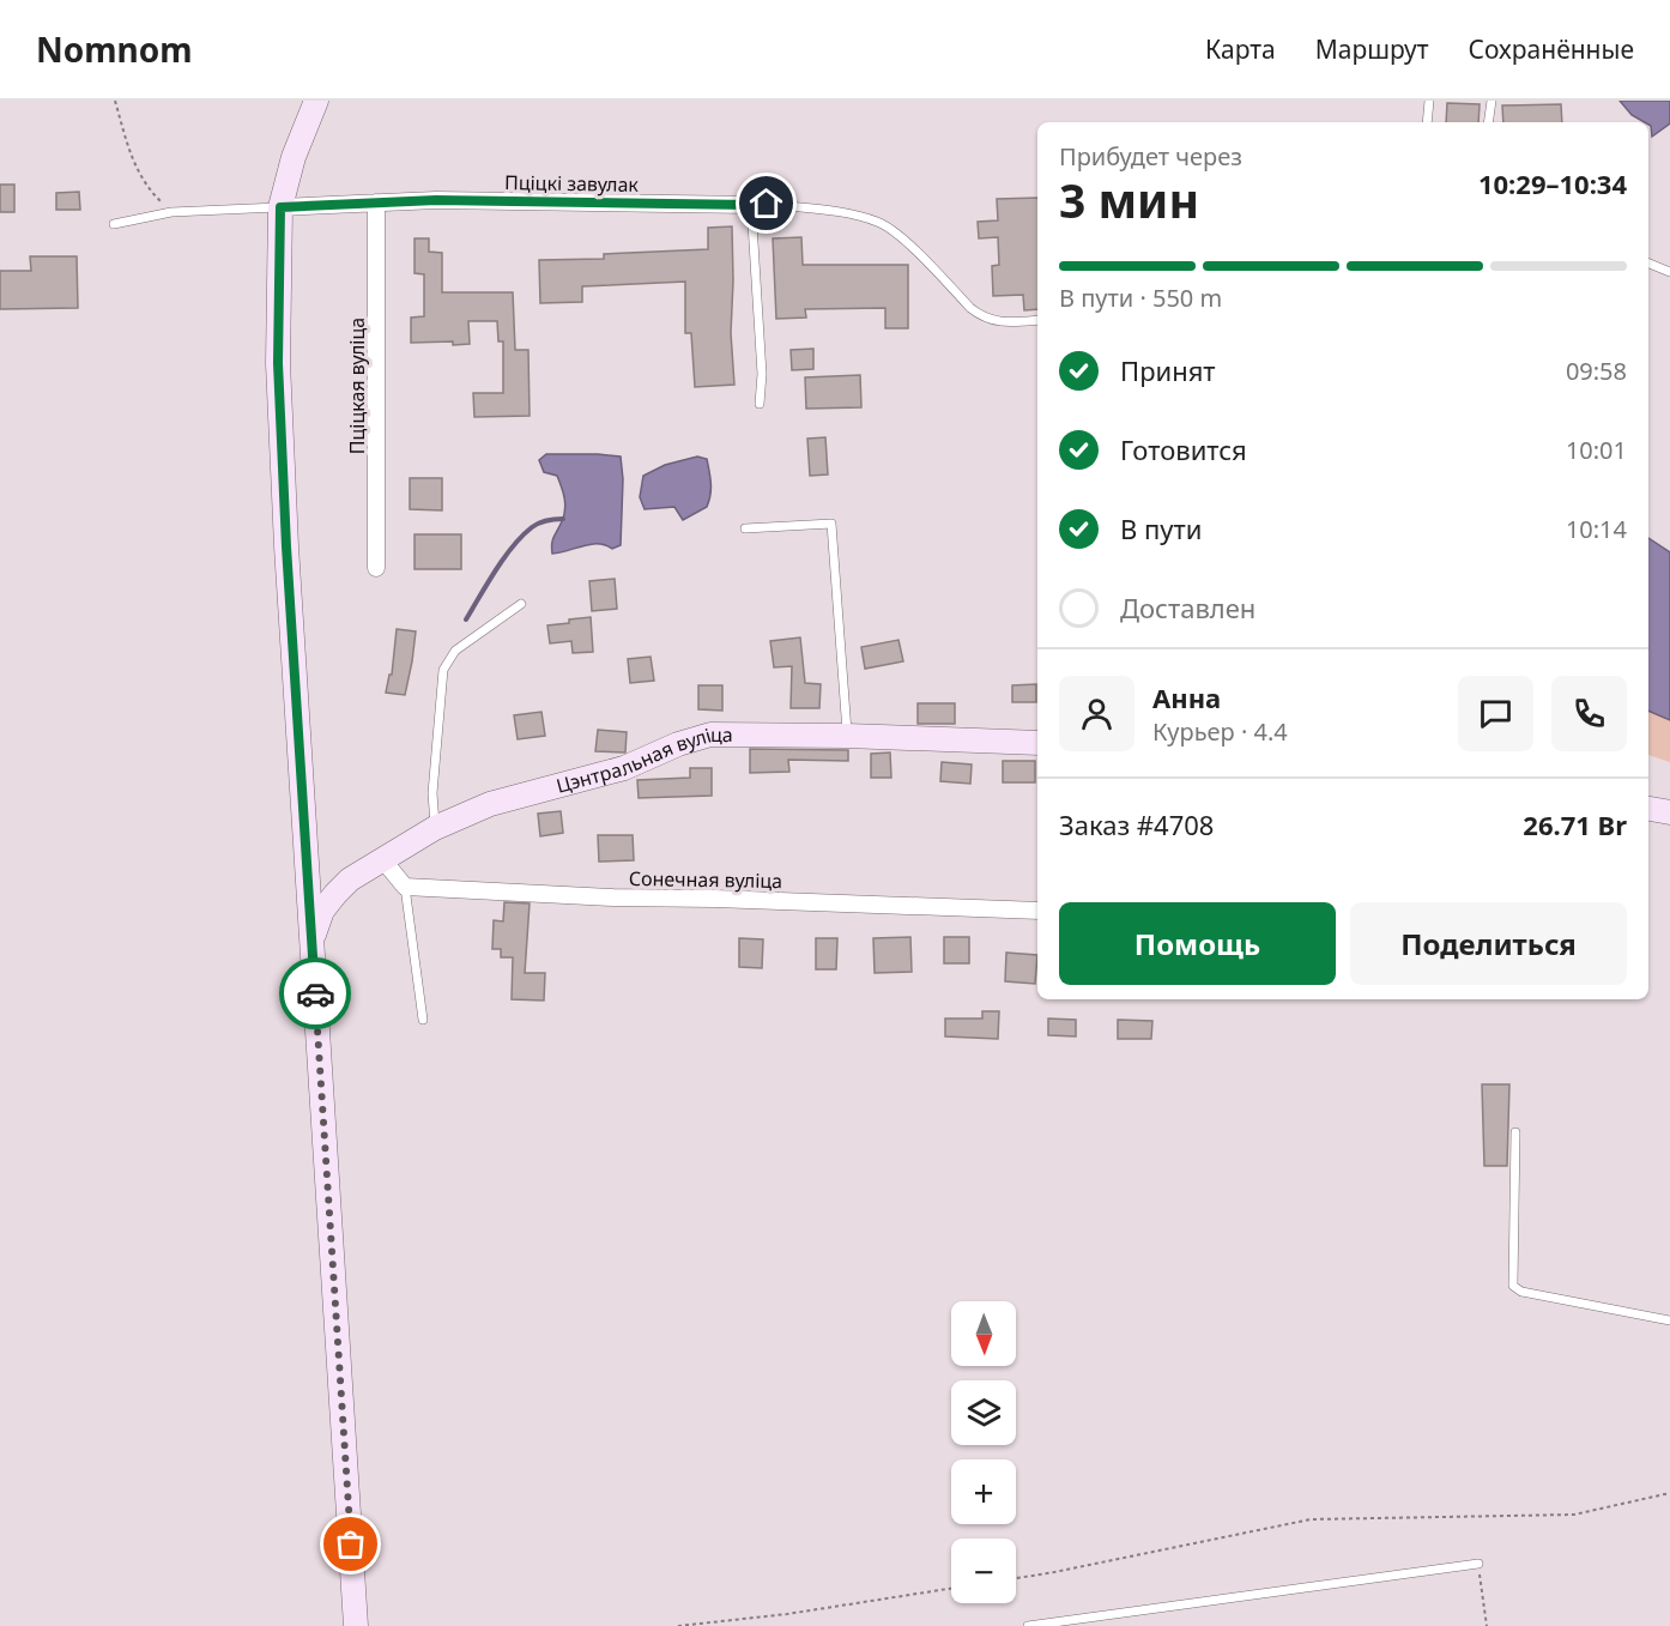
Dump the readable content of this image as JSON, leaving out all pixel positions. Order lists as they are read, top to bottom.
{
  "streets": {
    "street": [
      "Пціцкі завулак",
      "Пціцкая вуліца",
      "Цэнтральная вуліца",
      "Сонечная вуліца"
    ]
  },
  "crossings": [
    ["Пціцкі завулак", "Пціцкая вуліца"]
  ],
  "north": "bottom",
  "page": {
    "header": "Nomnom",
    "nav": ["Карта", "Маршрут", "Сохранённые"],
    "heading": ["3 мин", "Прибудет через", "10:29–10:34"],
    "panel": [
      "Анна",
      "Курьер · 4.4",
      "Заказ #4708",
      "26.71 Br"
    ],
    "bar": "В пути · 550 m",
    "list": [
      ["Принят", "09:58"],
      ["Готовится", "10:01"],
      ["В пути", "10:14"],
      "Доставлен"
    ],
    "buttons": ["Помощь", "Поделиться"],
    "map_buttons": ["+", "−"]
  }
}
